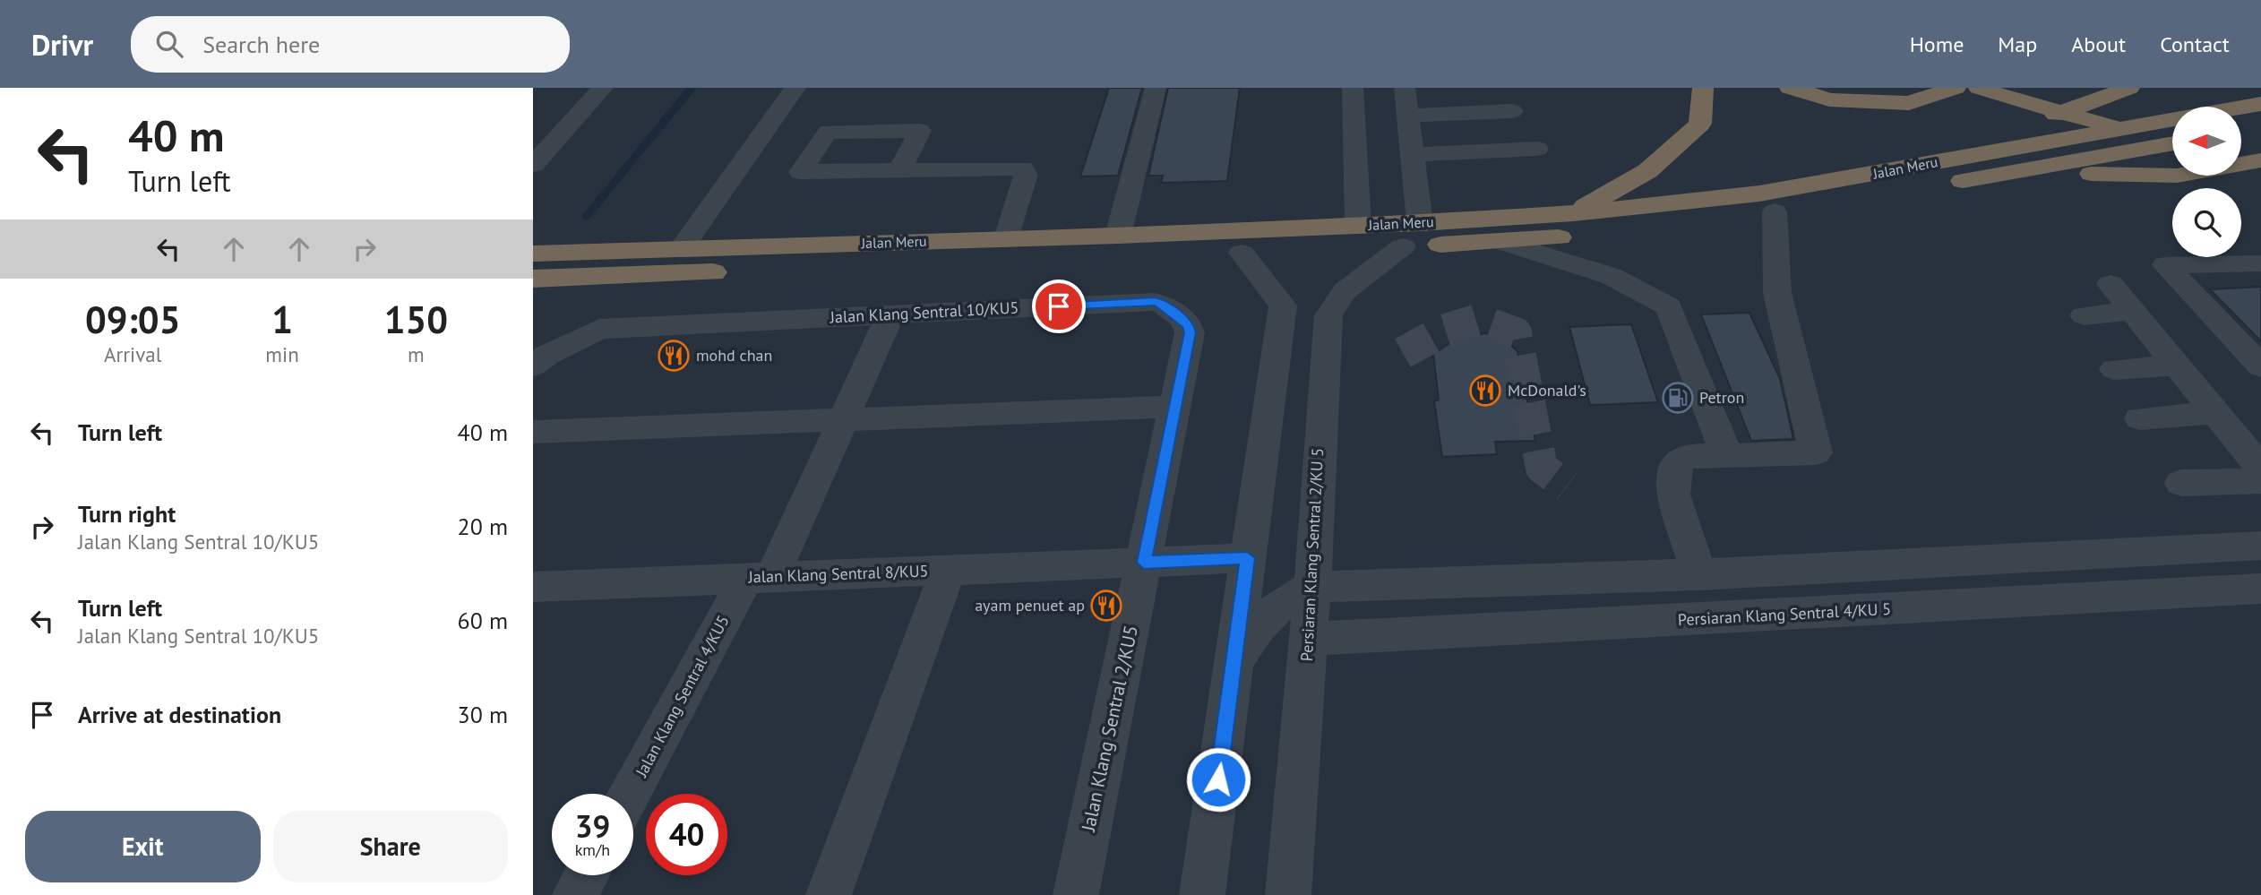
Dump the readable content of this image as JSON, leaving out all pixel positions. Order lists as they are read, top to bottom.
{
  "streets": {
    "highway": ["Jalan Meru"],
    "street": [
      "Jalan Klang Sentral 10/KU5",
      "Persiaran Klang Sentral 2/KU 5",
      "Jalan Klang Sentral 8/KU5",
      "Persiaran Klang Sentral 4/KU 5",
      "Jalan Klang Sentral 4/KU5",
      "Jalan Klang Sentral 2/KU5"
    ]
  },
  "crossings": [
    ["Jalan Meru", "Persiaran Klang Sentral 2/KU 5"],
    ["Jalan Klang Sentral 10/KU5", "Jalan Klang Sentral 8/KU5"],
    ["Jalan Klang Sentral 10/KU5", "Jalan Klang Sentral 4/KU5"],
    ["Jalan Klang Sentral 10/KU5", "Jalan Klang Sentral 2/KU5"],
    ["Persiaran Klang Sentral 2/KU 5", "Persiaran Klang Sentral 4/KU 5"],
    ["Jalan Klang Sentral 8/KU5", "Jalan Klang Sentral 4/KU5"],
    ["Jalan Klang Sentral 8/KU5", "Jalan Klang Sentral 2/KU5"]
  ],
  "places": {
    "restaurant": ["mohd chan", "McDonald's", "ayam penuet ap"],
    "fuel station": ["Petron"]
  },
  "north": "left",
  "page": {
    "header": "Drivr",
    "search": "Search here",
    "nav": [
      "Home",
      "Map",
      "About",
      "Contact"
    ],
    "turn": ["40 m", "Turn left"],
    "eta": [
      "09:05",
      "Arrival",
      "1",
      "min",
      "150",
      "m"
    ],
    "list": [
      {
        "name": "Turn left",
        "value": "40 m"
      },
      {
        "name": "Turn right",
        "note": "Jalan Klang Sentral 10/KU5",
        "value": "20 m"
      },
      {
        "name": "Turn left",
        "note": "Jalan Klang Sentral 10/KU5",
        "value": "60 m"
      },
      {
        "name": "Arrive at destination",
        "value": "30 m"
      }
    ],
    "speed": "39 km/h",
    "limit": "40",
    "buttons": ["Exit", "Share"]
  }
}
